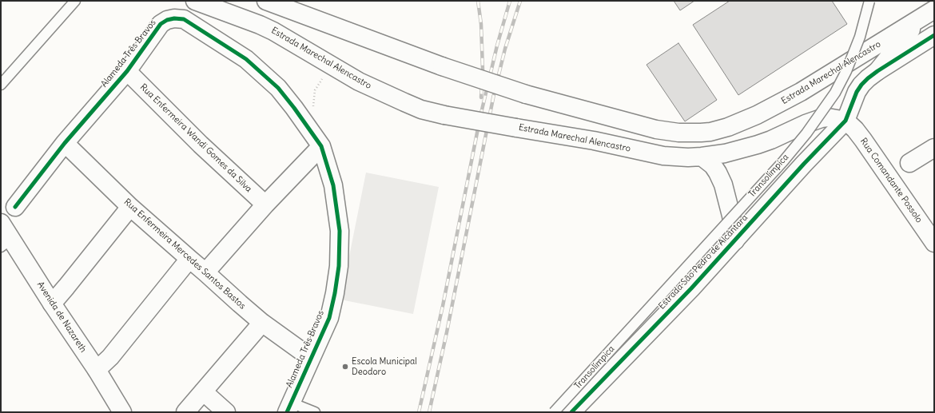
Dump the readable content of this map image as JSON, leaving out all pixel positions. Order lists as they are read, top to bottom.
{
  "streets": {
    "street": [
      "Alameda Três Bravos",
      "Estrada Marechal Alencastro",
      "Rua Enfermeira Wandi Gomes da Silva",
      "Rua Comandante Possolo",
      "Rua Enfermeira Mercedes Santos Bastos",
      "Estrada São Pedro de Alcântara",
      "Avenida de Nazareth"
    ],
    "lane": ["Transolímpica"]
  },
  "crossings": [
    ["Alameda Três Bravos", "Rua Enfermeira Wandi Gomes da Silva"],
    ["Alameda Três Bravos", "Rua Enfermeira Mercedes Santos Bastos"],
    ["Estrada Marechal Alencastro", "Rua Comandante Possolo"],
    ["Estrada Marechal Alencastro", "Estrada São Pedro de Alcântara"],
    ["Rua Comandante Possolo", "Estrada São Pedro de Alcântara"]
  ],
  "places": ["Escola Municipal Deodoro"]
}
